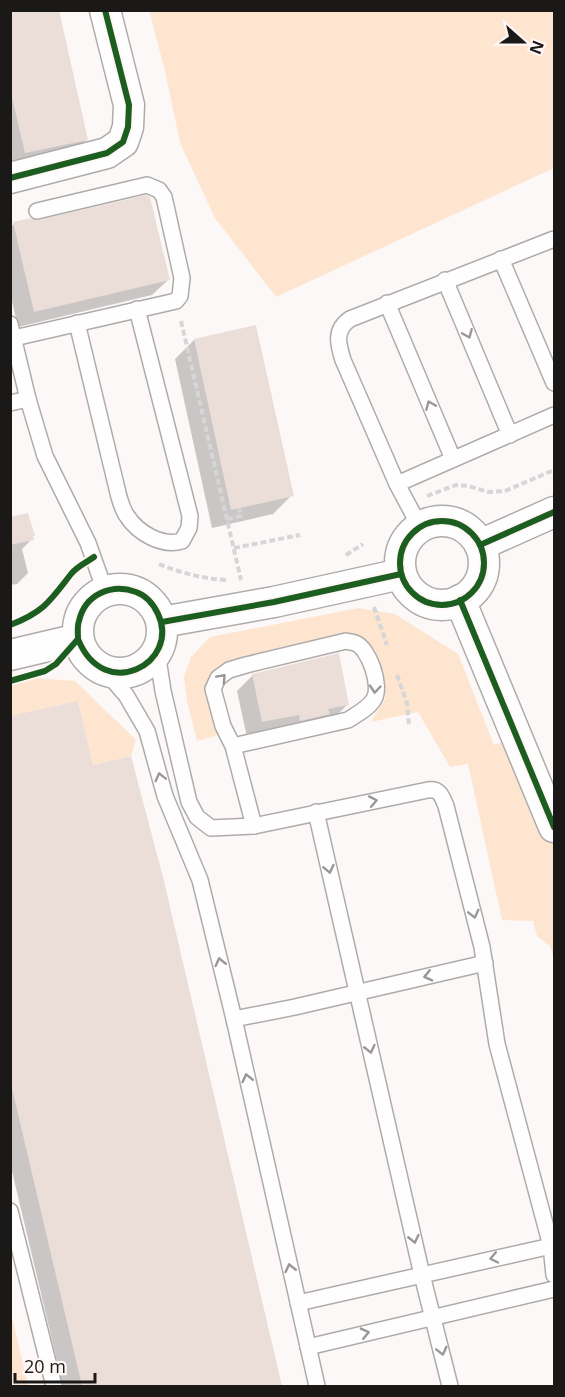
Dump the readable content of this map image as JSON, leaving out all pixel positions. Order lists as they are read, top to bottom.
{
  "scale_bar": "20 m",
  "north": "right"
}
